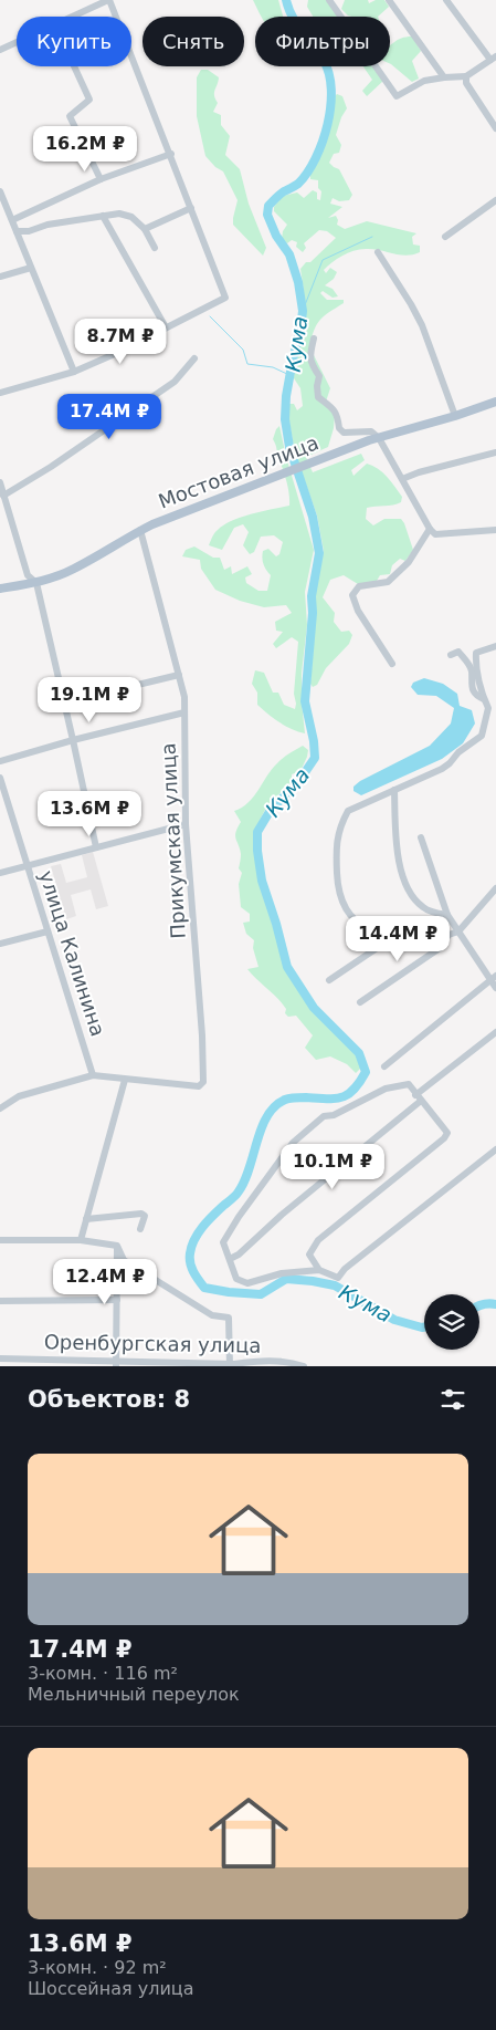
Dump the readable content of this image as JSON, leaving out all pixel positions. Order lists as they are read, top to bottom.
{
  "streets": {
    "main road": ["Мостовая улица"],
    "street": ["Прикумская улица", "улица Калинина", "Оренбургская улица"]
  },
  "crossings": [
    ["Мостовая улица", "Прикумская улица"]
  ],
  "water": ["Кума"],
  "page": {
    "chip": ["Купить", "Снять", "Фильтры"],
    "price": [
      "16.2M ₽",
      "8.7M ₽",
      "17.4M ₽",
      "19.1M ₽",
      "13.6M ₽",
      "14.4M ₽",
      "10.1M ₽",
      "12.4M ₽"
    ],
    "heading": "Объектов: 8",
    "list": [
      {
        "name": "17.4M ₽",
        "note": "3-комн. · 116 m² · Мельничный переулок"
      },
      {
        "name": "13.6M ₽",
        "note": "3-комн. · 92 m² · Шоссейная улица"
      }
    ]
  }
}
